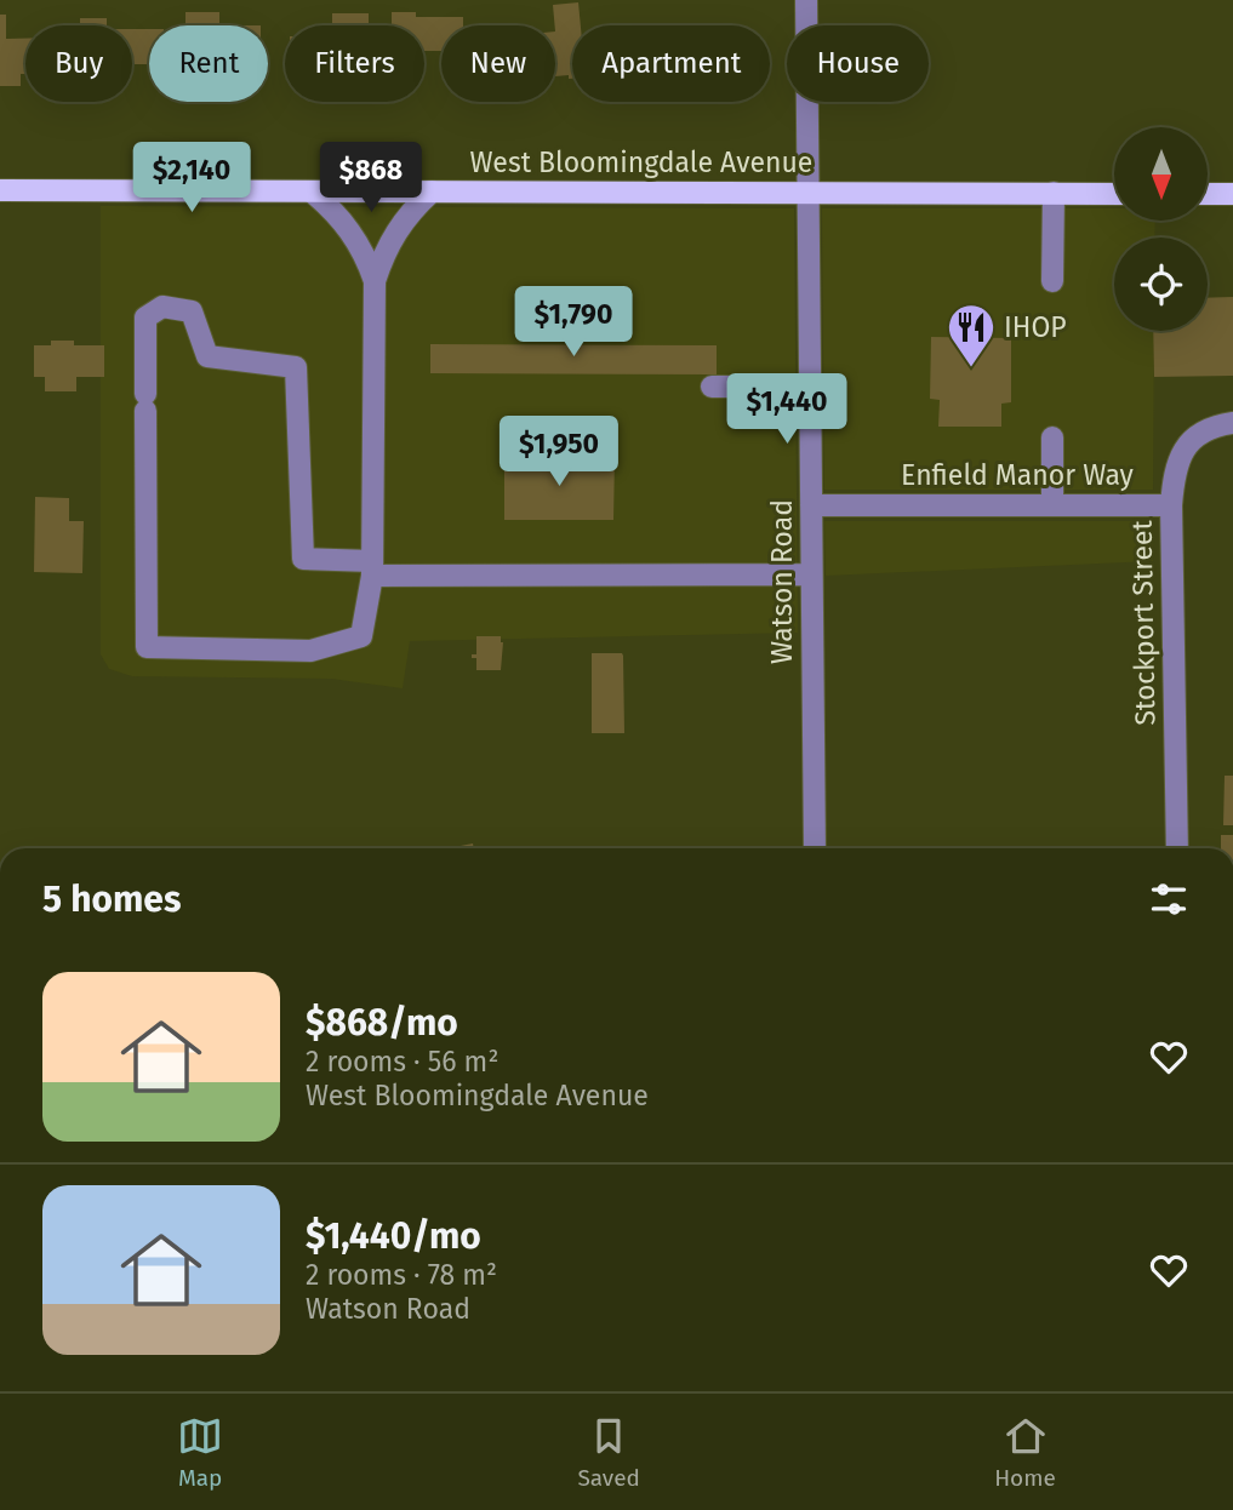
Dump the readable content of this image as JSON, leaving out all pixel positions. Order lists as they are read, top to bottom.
{
  "streets": {
    "main road": ["West Bloomingdale Avenue"],
    "street": ["Enfield Manor Way", "Watson Road", "Stockport Street"]
  },
  "crossings": [
    ["West Bloomingdale Avenue", "Watson Road"],
    ["Enfield Manor Way", "Watson Road"],
    ["Enfield Manor Way", "Stockport Street"]
  ],
  "places": {
    "restaurant": ["IHOP"]
  },
  "north": "bottom",
  "page": {
    "chip": [
      "Buy",
      "Rent",
      "Filters",
      "New",
      "Apartment",
      "House"
    ],
    "price": [
      "$2,140",
      "$868",
      "$1,790",
      "$1,440",
      "$1,950"
    ],
    "heading": "5 homes",
    "list": [
      {
        "name": "$868/mo",
        "note": "2 rooms · 56 m² · West Bloomingdale Avenue"
      },
      {
        "name": "$1,440/mo",
        "note": "2 rooms · 78 m² · Watson Road"
      }
    ],
    "tabs": ["Map", "Saved", "Home"]
  }
}
